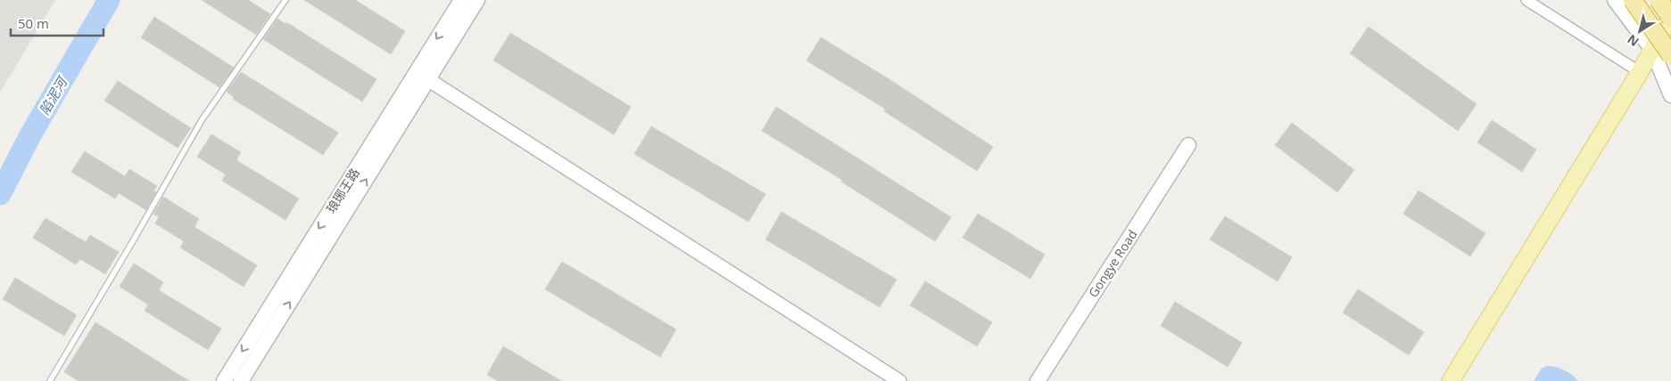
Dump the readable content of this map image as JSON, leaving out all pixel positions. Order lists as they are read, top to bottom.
{
  "streets": {
    "main road": ["琅琊王路", "Gongye Road"]
  },
  "water": ["陷泥河"],
  "scale_bar": "50 m",
  "north": "bottom left"
}
